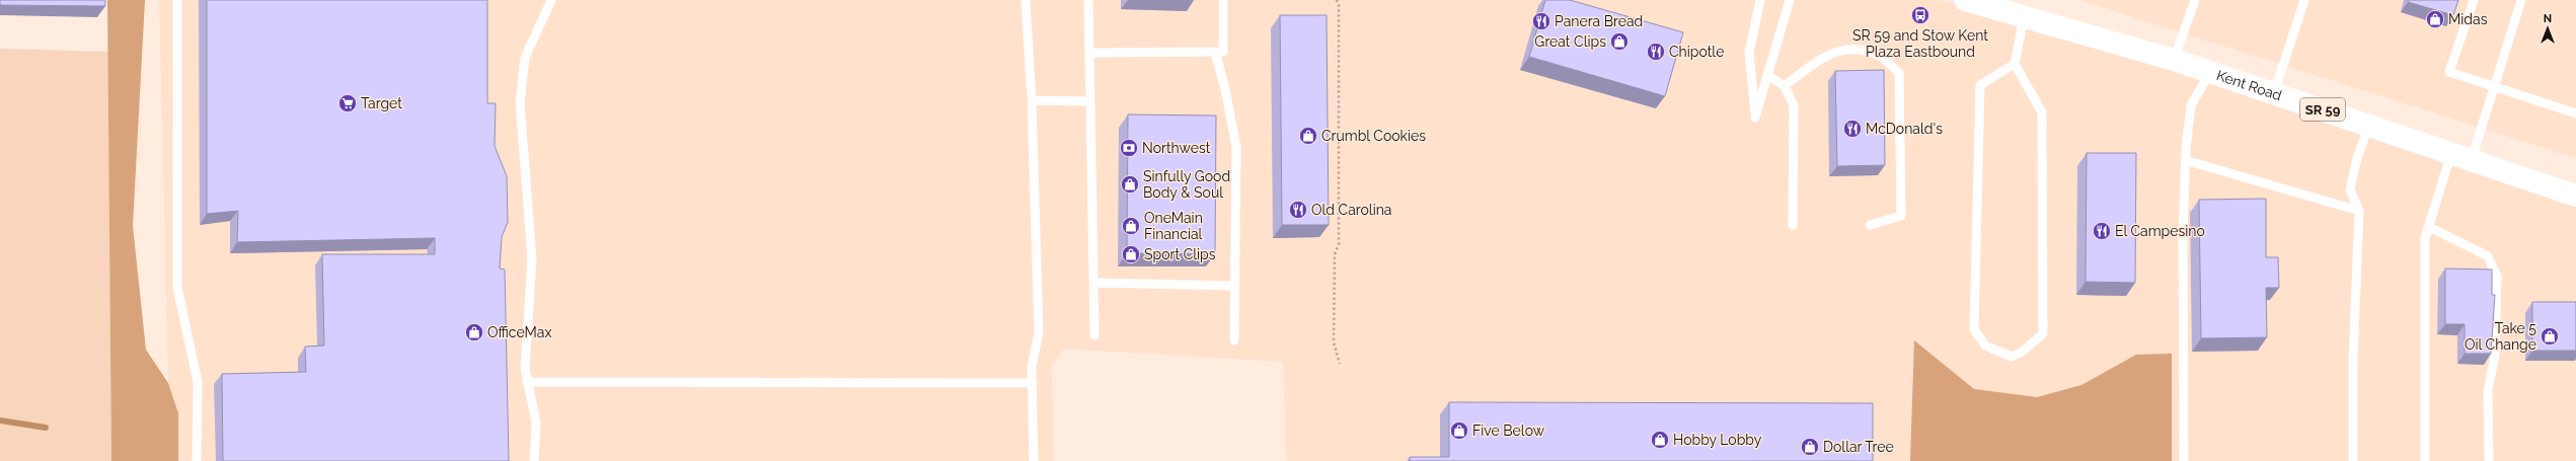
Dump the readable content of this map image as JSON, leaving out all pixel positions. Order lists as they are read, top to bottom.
{
  "streets": {
    "main road": ["Kent Road", "SR 59"]
  },
  "places": {
    "bus stop": ["SR 59 and Stow Kent Plaza Eastbound"],
    "shop": [
      "Midas",
      "Great Clips",
      "Crumbl Cookies",
      "Sinfully Good Body & Soul",
      "OneMain Financial",
      "Sport Clips",
      "OfficeMax",
      "Take 5 Oil Change",
      "Five Below",
      "Hobby Lobby",
      "Dollar Tree"
    ],
    "restaurant": [
      "Panera Bread",
      "Chipotle",
      "McDonald's",
      "Old Carolina",
      "El Campesino"
    ],
    "supermarket": ["Target"],
    "bank": ["Northwest"]
  },
  "north": "top"
}
